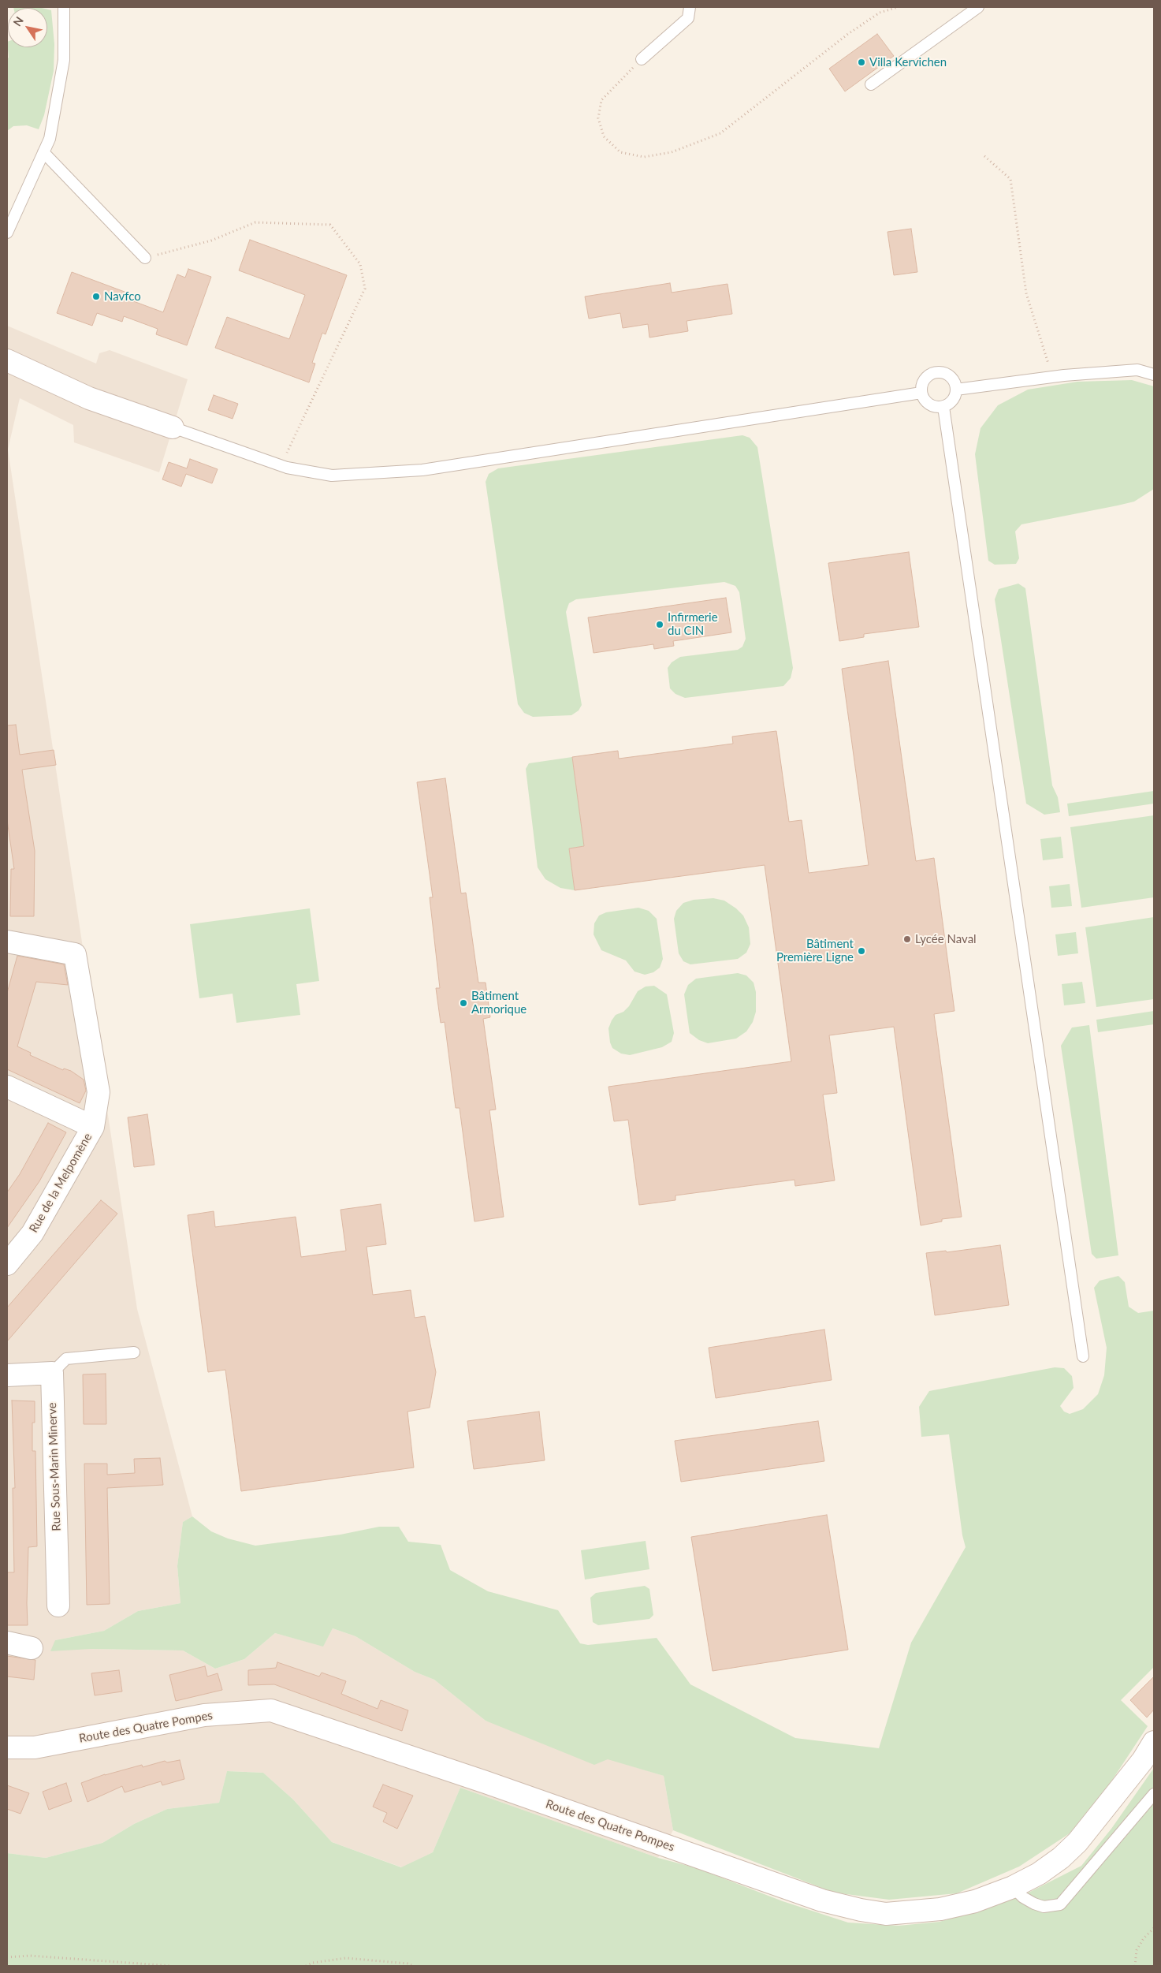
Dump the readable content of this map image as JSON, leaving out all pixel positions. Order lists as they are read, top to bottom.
{
  "streets": {
    "street": ["Rue de la Melpomène", "Rue Sous-Marin Minerve", "Route des Quatre Pompes"]
  },
  "places": [
    "Villa Kervichen",
    "Navfco",
    "Infirmerie du CIN",
    "Lycée Naval",
    "Bâtiment Première Ligne",
    "Bâtiment Armorique"
  ],
  "north": "top left"
}
